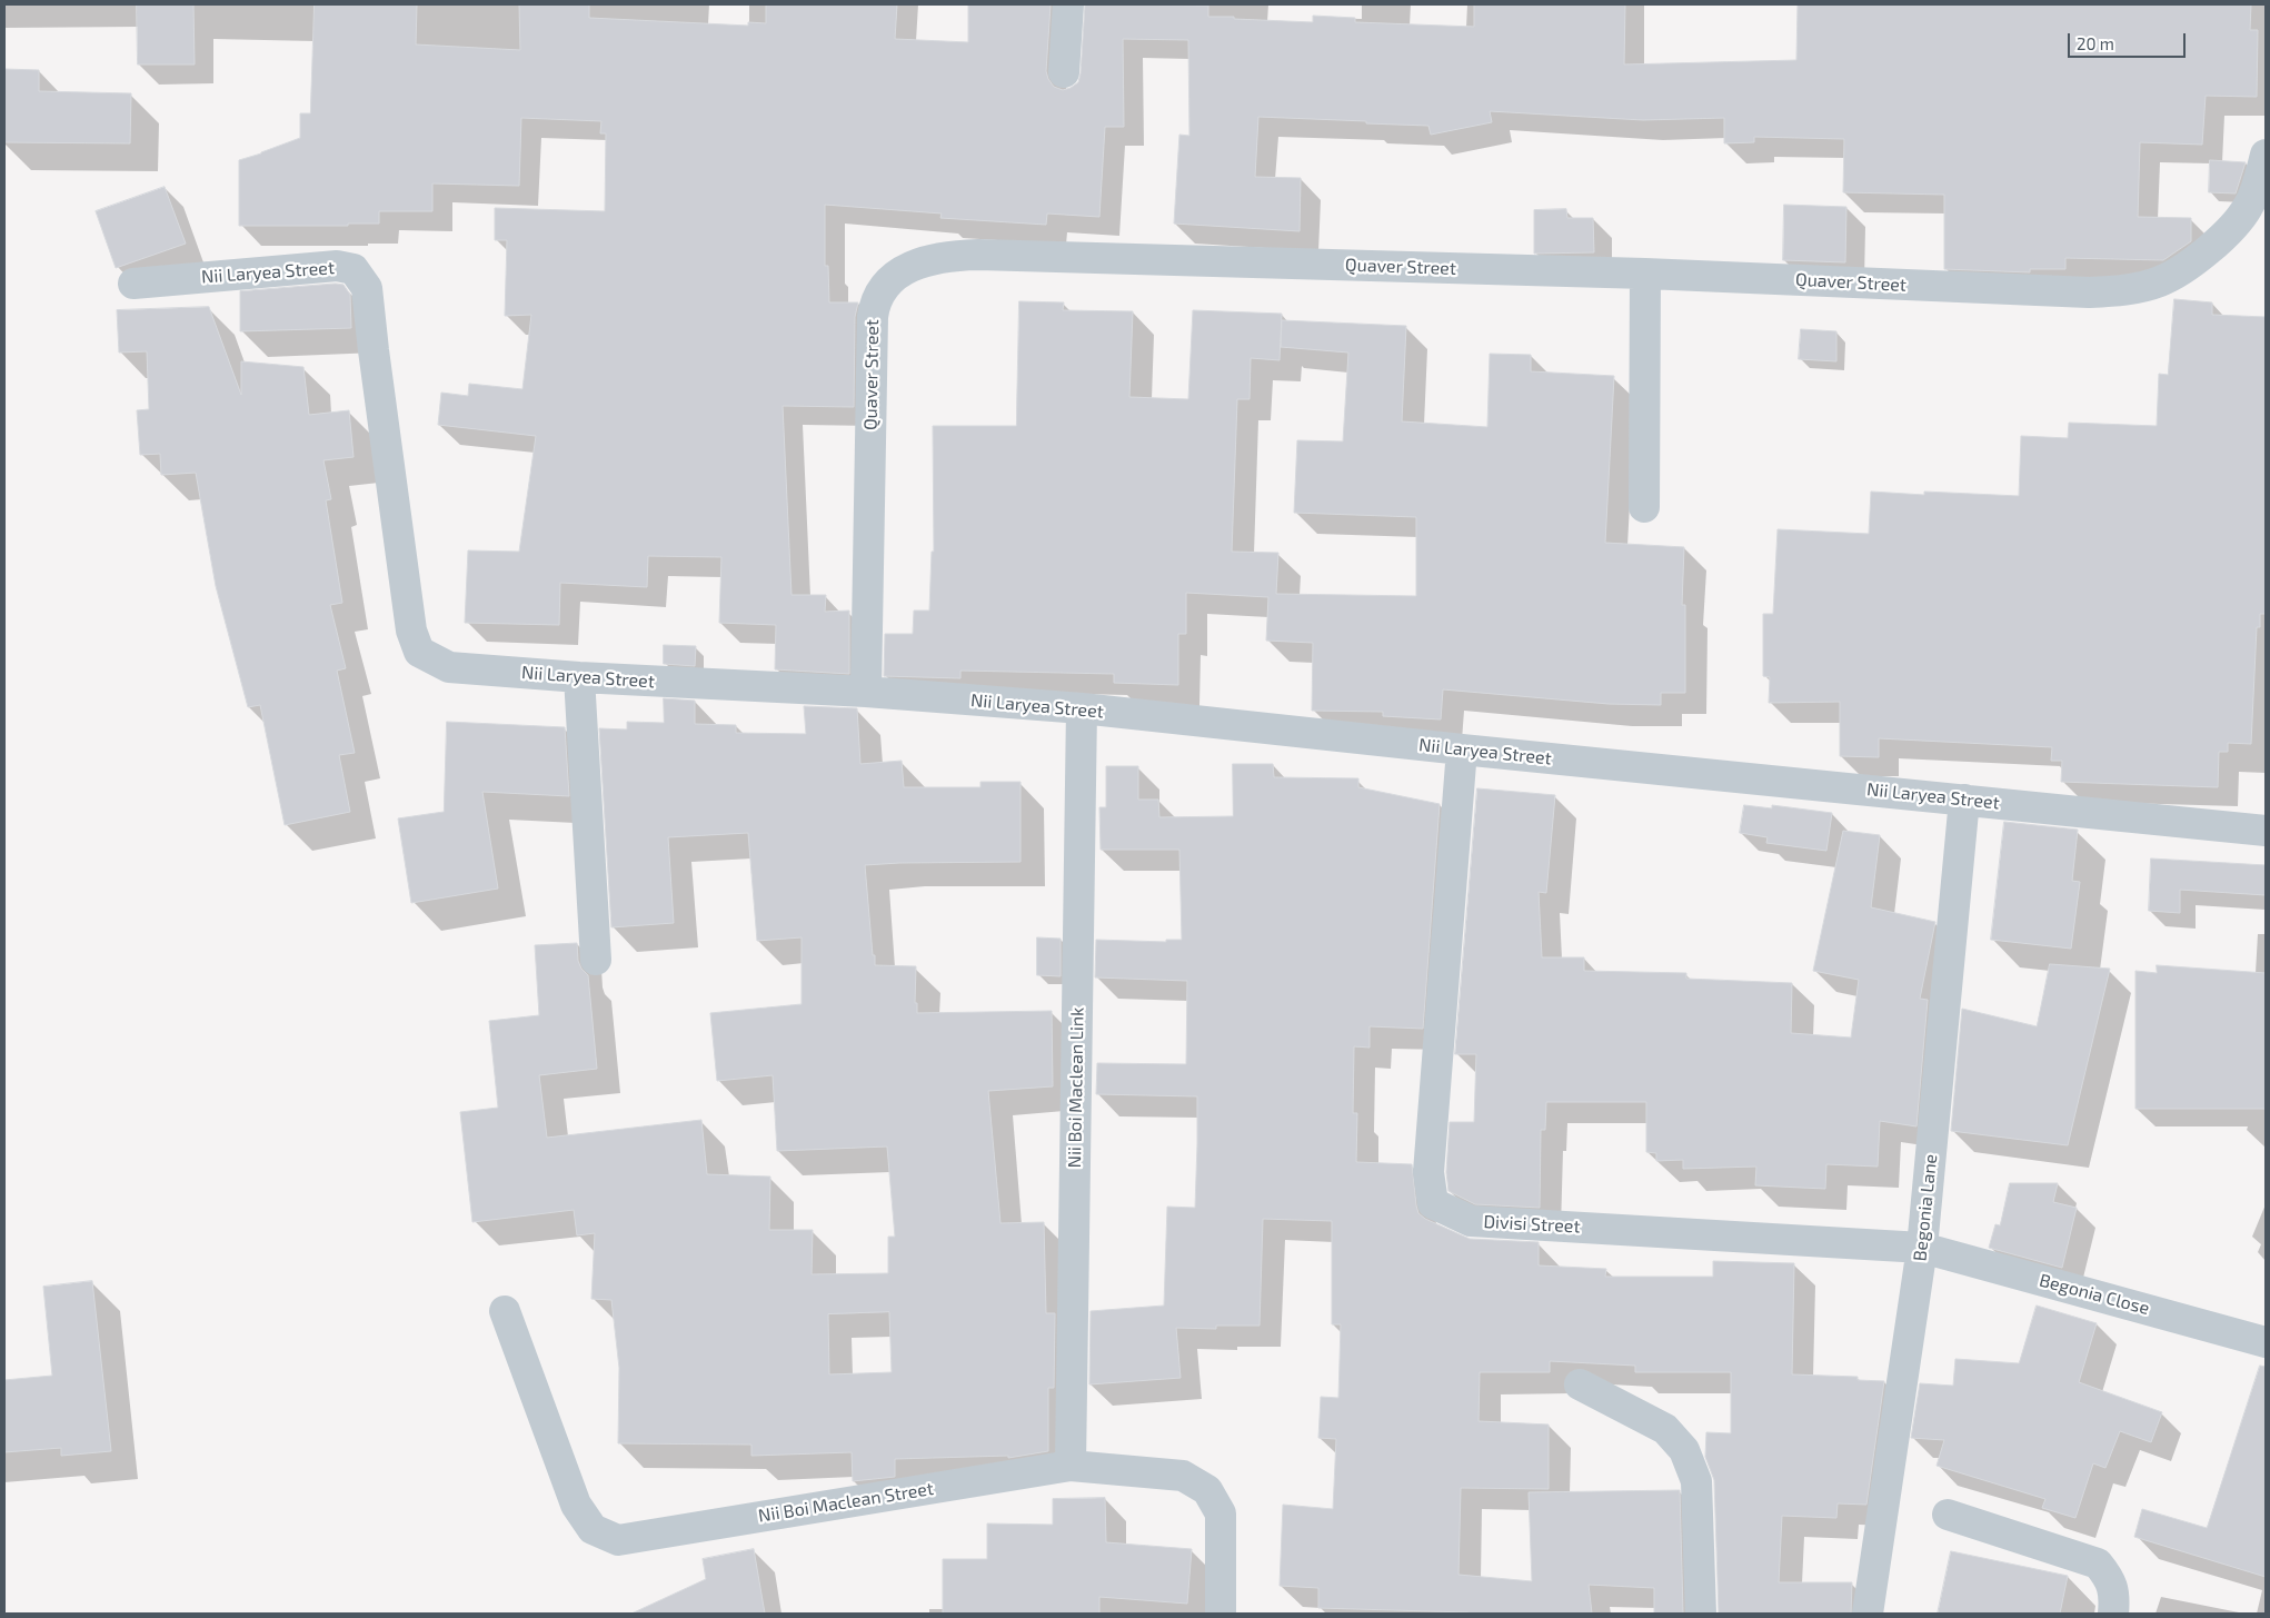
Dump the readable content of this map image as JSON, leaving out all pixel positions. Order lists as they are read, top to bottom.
{
  "streets": {
    "street": [
      "Quaver Street",
      "Nii Laryea Street",
      "Nii Boi Maclean Link",
      "Begonia Lane",
      "Divisi Street",
      "Begonia Close",
      "Nii Boi Maclean Street"
    ]
  },
  "crossings": [
    ["Quaver Street", "Nii Laryea Street"],
    ["Nii Laryea Street", "Nii Boi Maclean Link"],
    ["Nii Laryea Street", "Begonia Lane"],
    ["Nii Laryea Street", "Divisi Street"],
    ["Nii Boi Maclean Link", "Nii Boi Maclean Street"],
    ["Begonia Lane", "Divisi Street"],
    ["Begonia Lane", "Begonia Close"],
    ["Divisi Street", "Begonia Close"]
  ],
  "scale_bar": "20 m"
}
